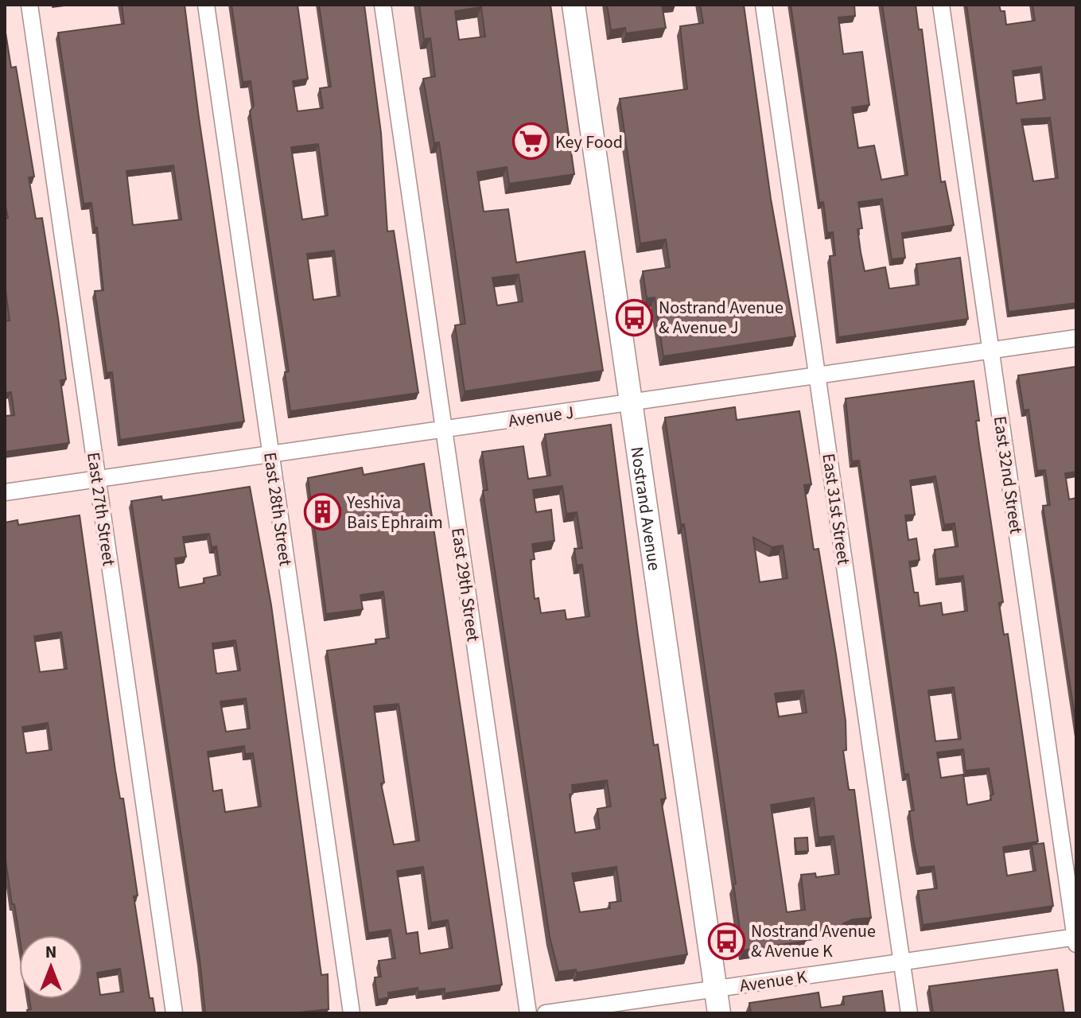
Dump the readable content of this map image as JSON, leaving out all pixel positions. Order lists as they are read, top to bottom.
{
  "streets": {
    "main road": ["Nostrand Avenue"],
    "street": [
      "Avenue J",
      "East 32nd Street",
      "East 27th Street",
      "East 28th Street",
      "East 31st Street",
      "East 29th Street",
      "Avenue K"
    ]
  },
  "crossings": [
    ["Avenue J", "East 32nd Street"],
    ["Avenue J", "East 27th Street"],
    ["Avenue J", "East 28th Street"],
    ["Avenue J", "Nostrand Avenue"],
    ["Avenue J", "East 31st Street"],
    ["Avenue J", "East 29th Street"],
    ["East 32nd Street", "Avenue K"],
    ["Nostrand Avenue", "Avenue K"],
    ["East 31st Street", "Avenue K"]
  ],
  "places": {
    "supermarket": ["Key Food"],
    "bus stop": ["Nostrand Avenue & Avenue J", "Nostrand Avenue & Avenue K"],
    "building": ["Yeshiva Bais Ephraim"]
  },
  "north": "top"
}
